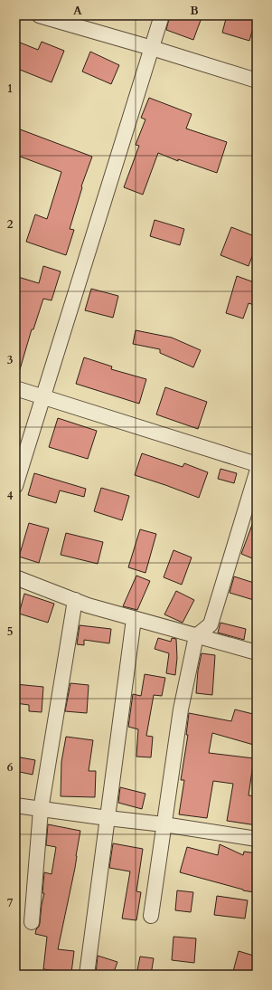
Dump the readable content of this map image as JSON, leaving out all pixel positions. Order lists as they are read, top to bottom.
{
  "grid": {
    "columns": ["A", "B"],
    "rows": [
      "1",
      "2",
      "3",
      "4",
      "5",
      "6",
      "7"
    ]
  }
}
